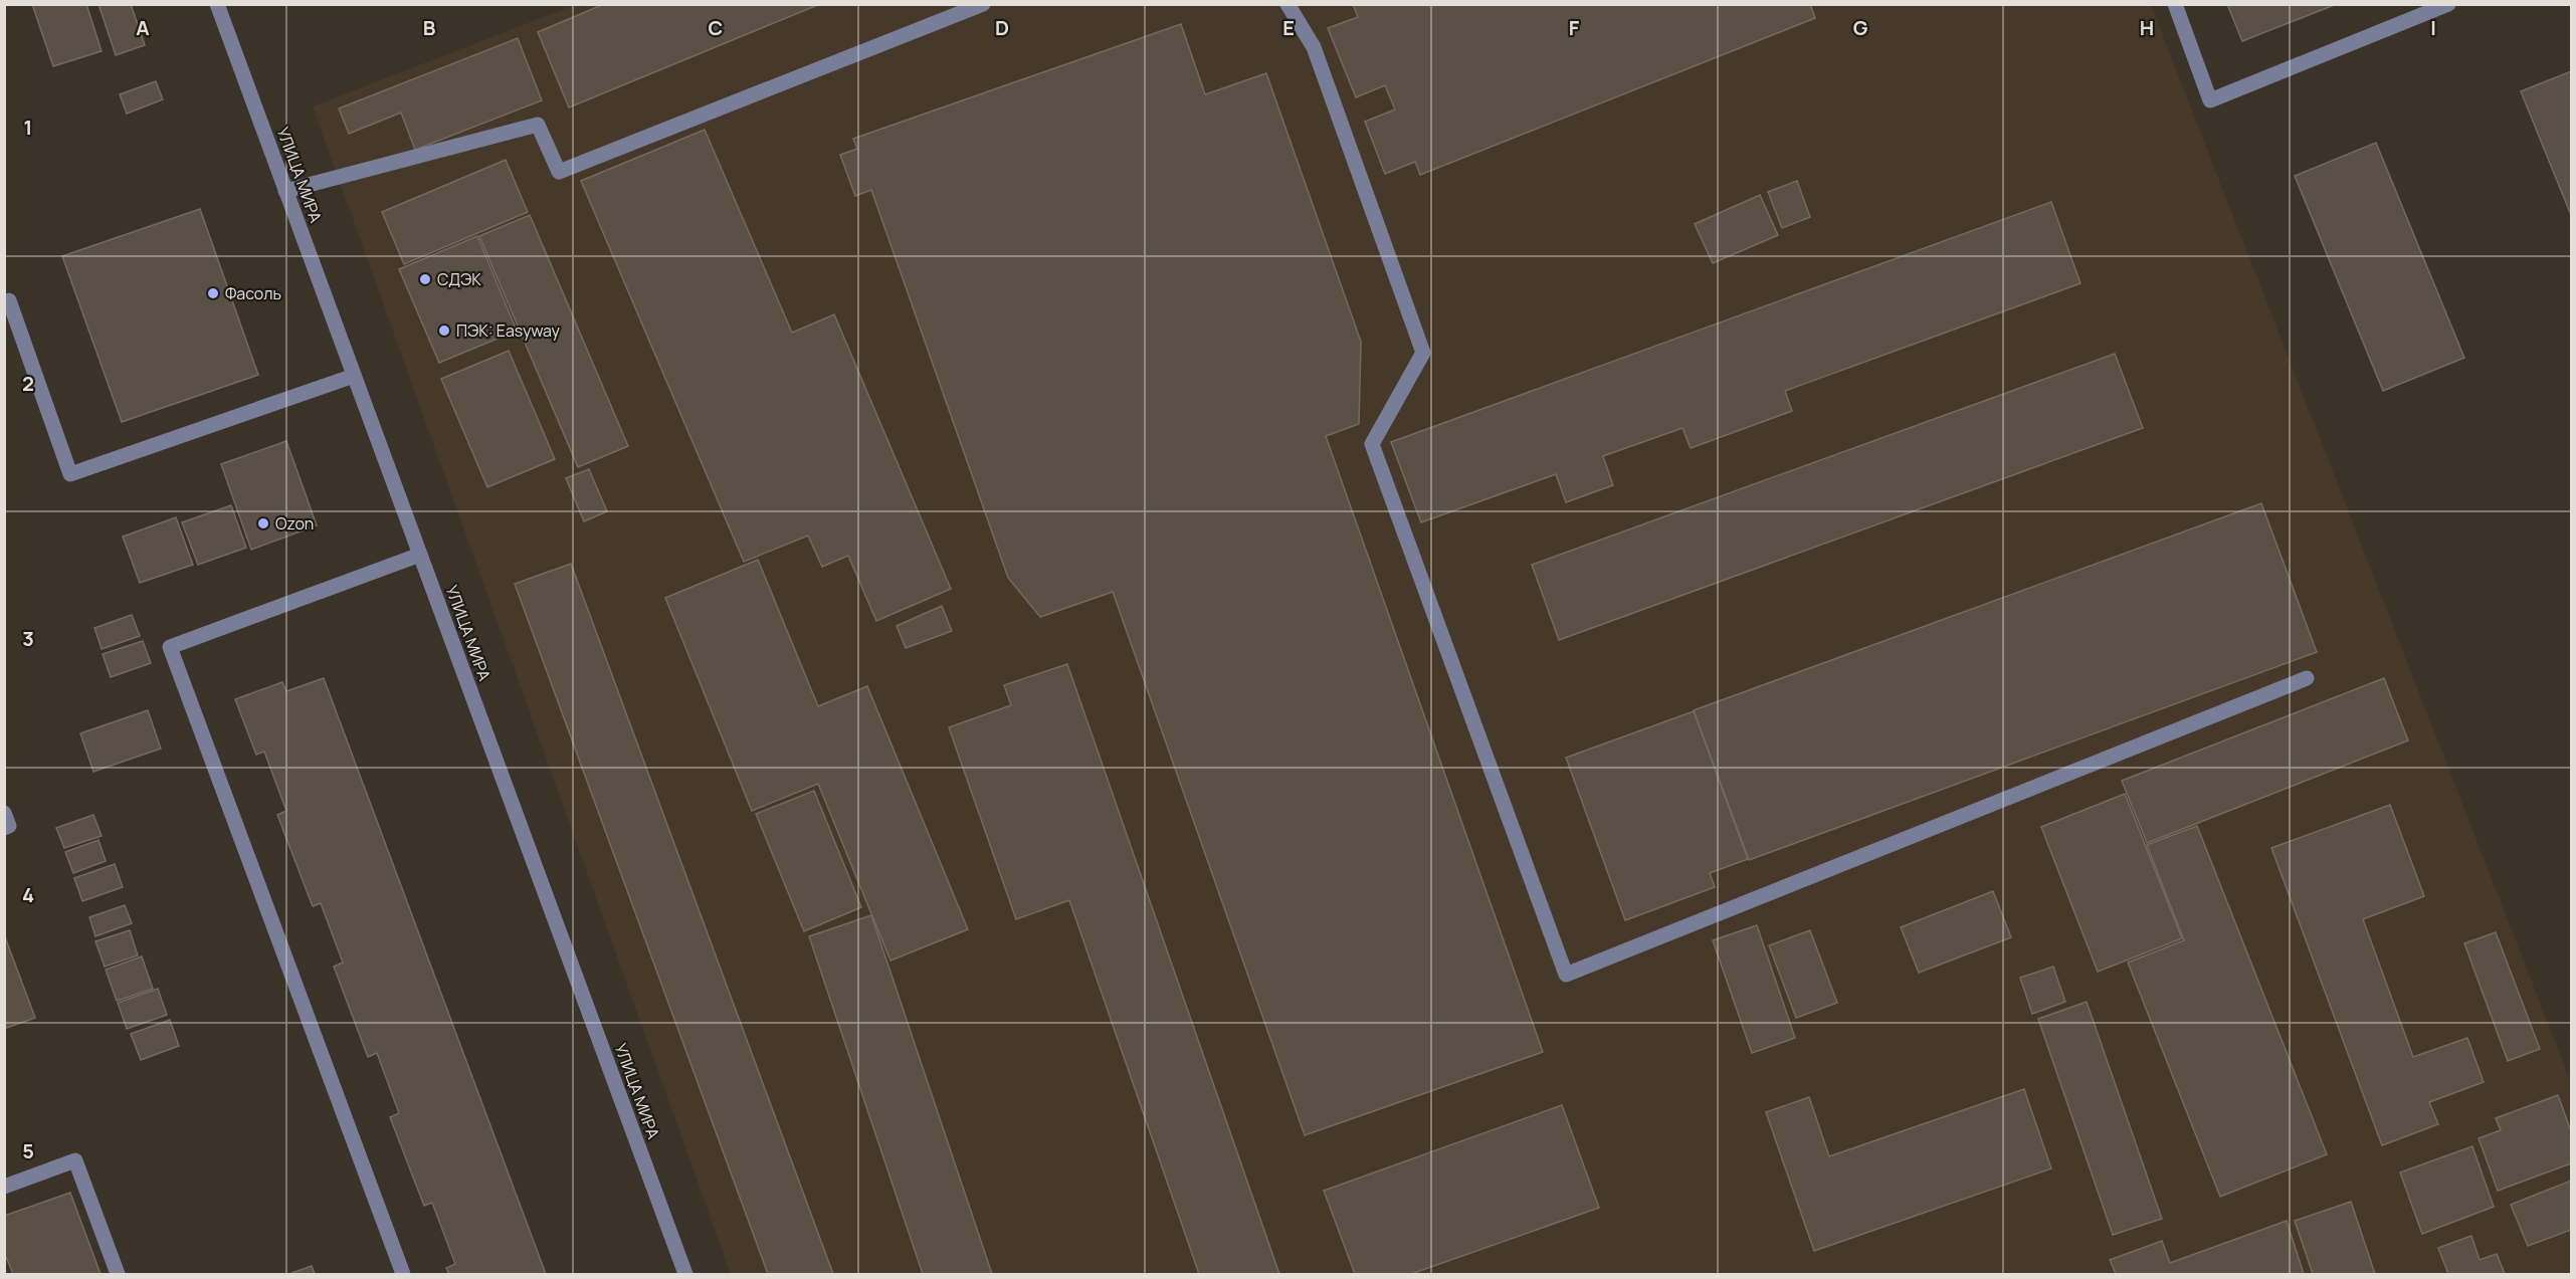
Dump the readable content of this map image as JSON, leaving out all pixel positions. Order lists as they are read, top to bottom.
{
  "streets": {
    "street": ["УЛИЦА МИРА"]
  },
  "places": [
    "СДЭК",
    "Фасоль",
    "ПЭК: Easyway",
    "Ozon"
  ],
  "grid": {
    "columns": [
      "A",
      "B",
      "C",
      "D",
      "E",
      "F",
      "G",
      "H",
      "I"
    ],
    "rows": [
      "1",
      "2",
      "3",
      "4",
      "5"
    ]
  }
}
